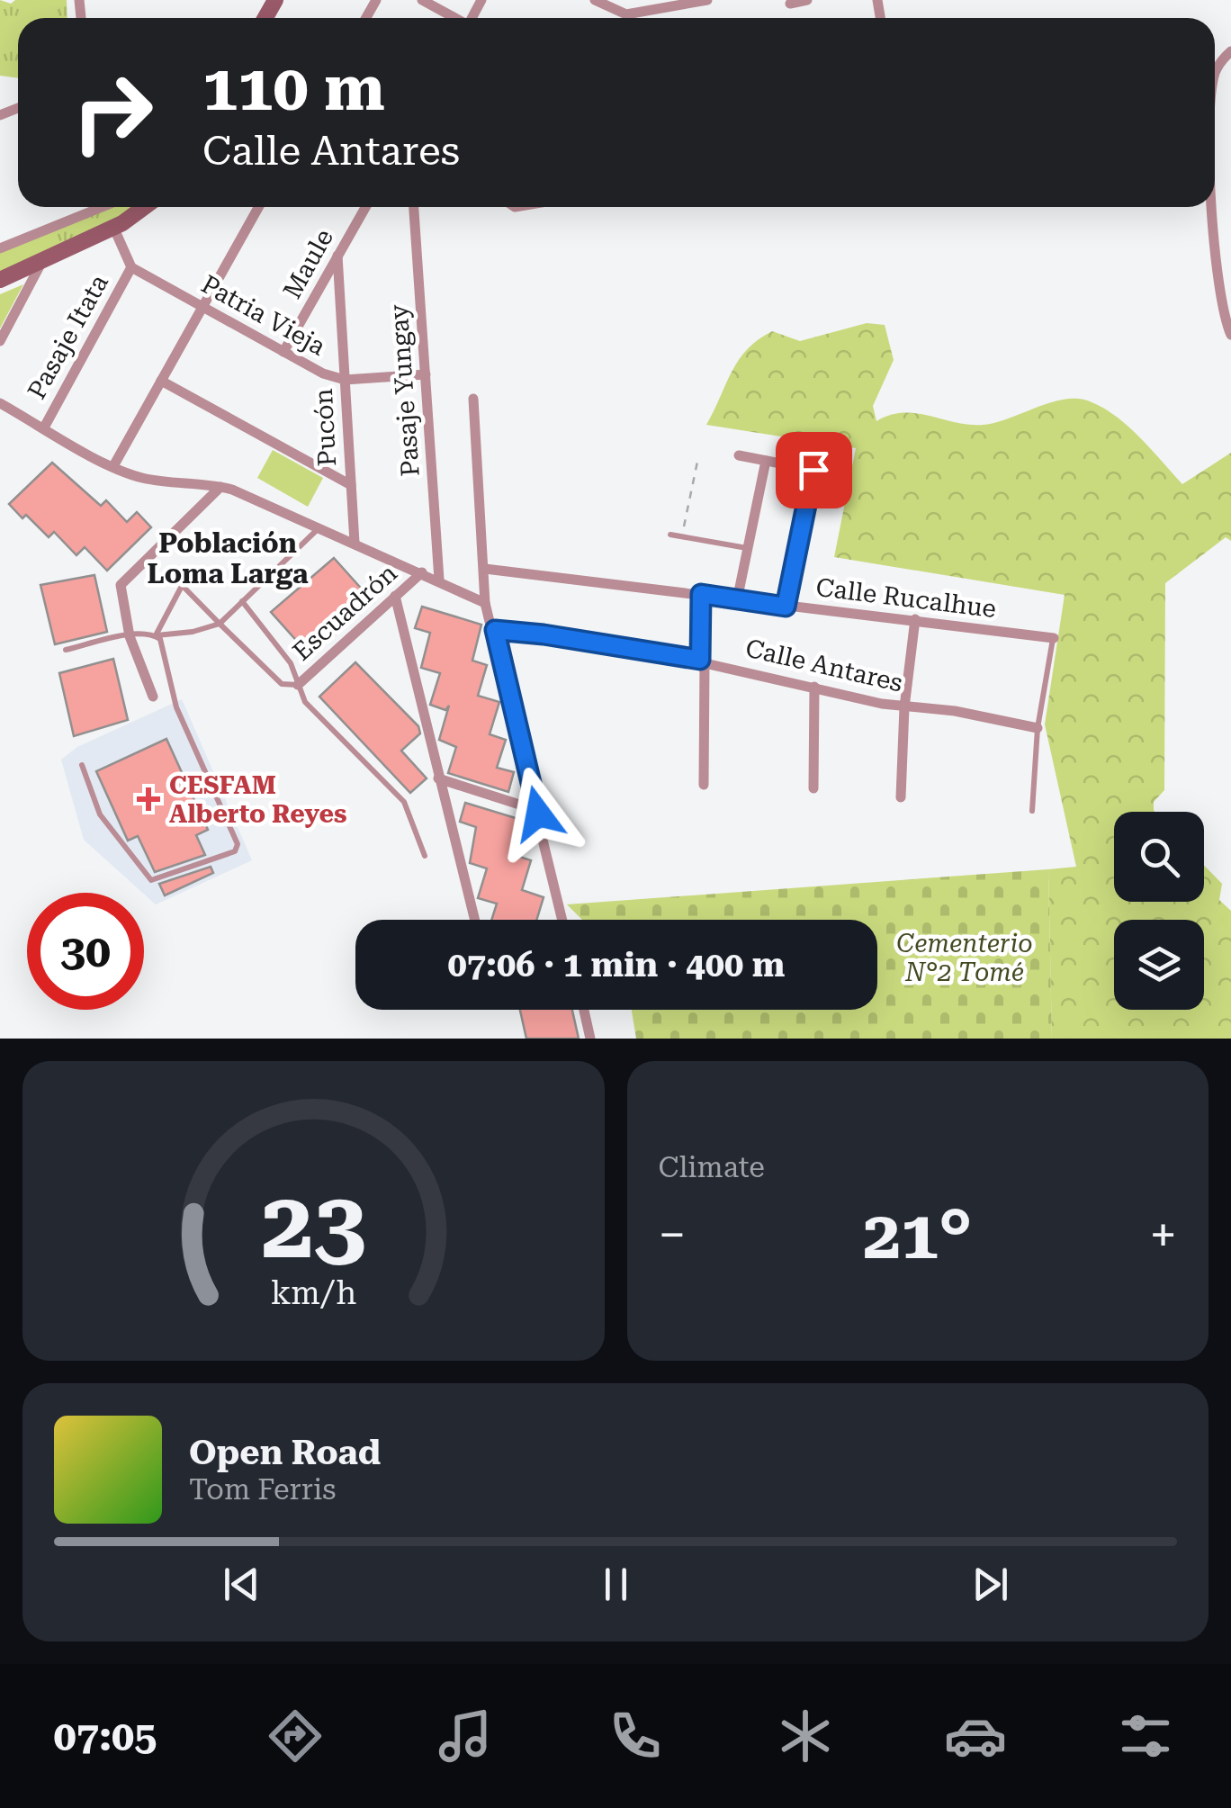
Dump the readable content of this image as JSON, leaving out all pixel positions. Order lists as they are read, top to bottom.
{
  "streets": {
    "street": [
      "Maule",
      "Patria Vieja",
      "Pasaje Itata",
      "Pasaje Yungay",
      "Pucón",
      "Calle Rucalhue",
      "Escuadrón",
      "Calle Antares"
    ]
  },
  "crossings": [
    ["Maule", "Patria Vieja"],
    ["Maule", "Pucón"],
    ["Patria Vieja", "Pasaje Itata"],
    ["Patria Vieja", "Pasaje Yungay"],
    ["Patria Vieja", "Pucón"]
  ],
  "districts": ["Población Loma Larga"],
  "parks": ["Cementerio N°2 Tomé"],
  "places": {
    "health": ["CESFAM Alberto Reyes"]
  },
  "page": {
    "turn": ["110 m", "Calle Antares"],
    "limit": "30",
    "trip": "07:06 · 1 min · 400 m",
    "tile": "Climate",
    "heat": ["−", "21°", "+"],
    "song": ["Open Road", "Tom Ferris"],
    "tabs": "07:05",
    "gauge": ["23", "km/h"]
  }
}
